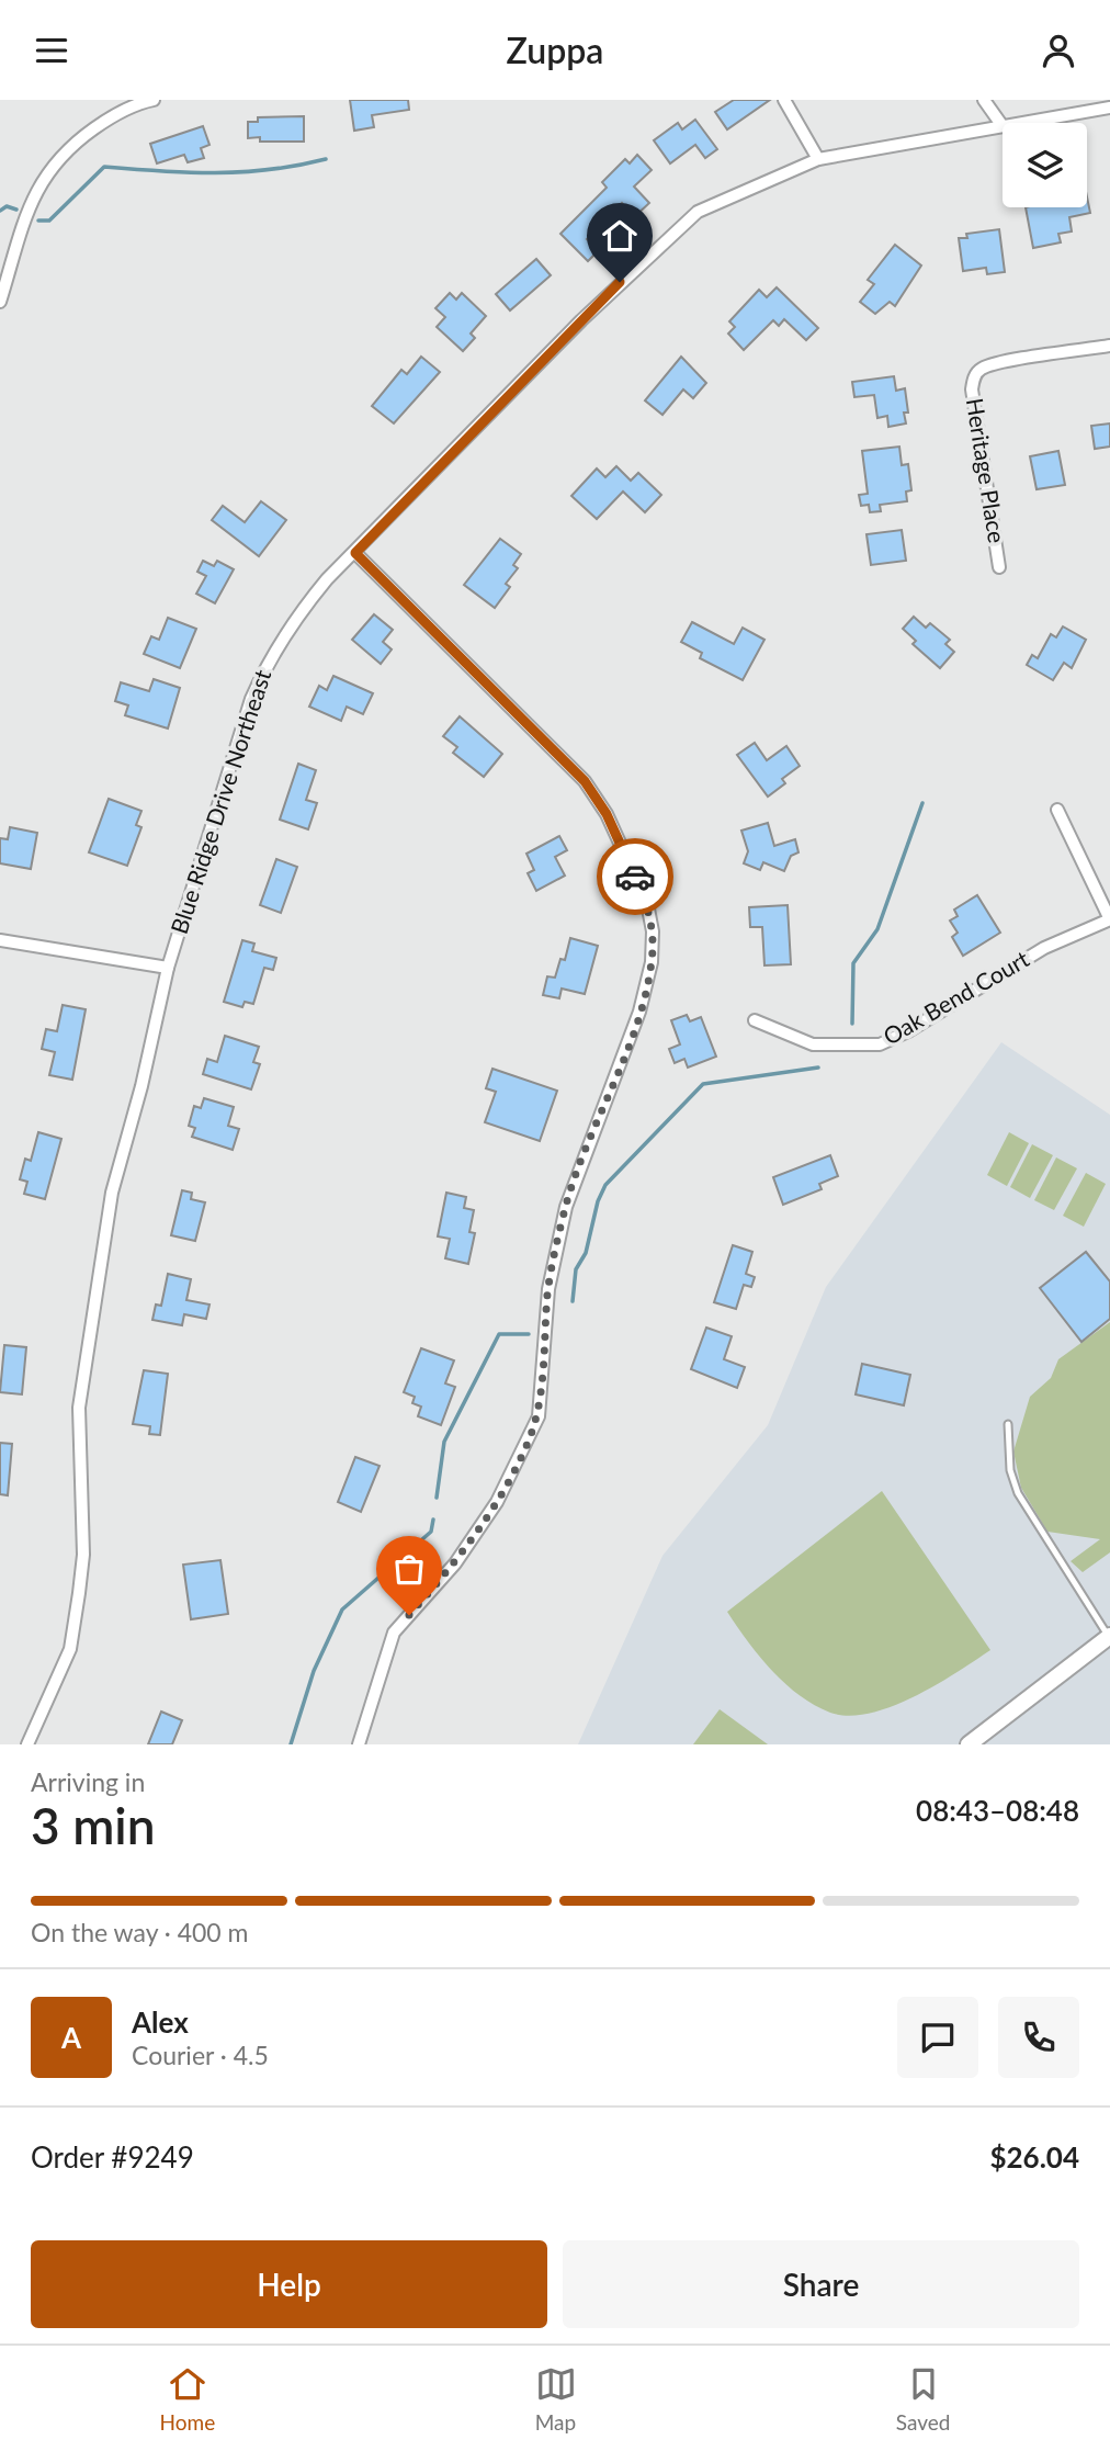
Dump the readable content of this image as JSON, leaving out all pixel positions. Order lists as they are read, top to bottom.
{
  "streets": {
    "street": ["Heritage Place", "Blue Ridge Drive Northeast", "Oak Bend Court"]
  },
  "page": {
    "header": "Zuppa",
    "heading": ["3 min", "Arriving in", "08:43–08:48"],
    "panel": [
      "Alex",
      "Courier · 4.5",
      "Order #9249",
      "$26.04"
    ],
    "bar": "On the way · 400 m",
    "round": "A",
    "buttons": ["Help", "Share"],
    "tabs": ["Home", "Map", "Saved"]
  }
}
